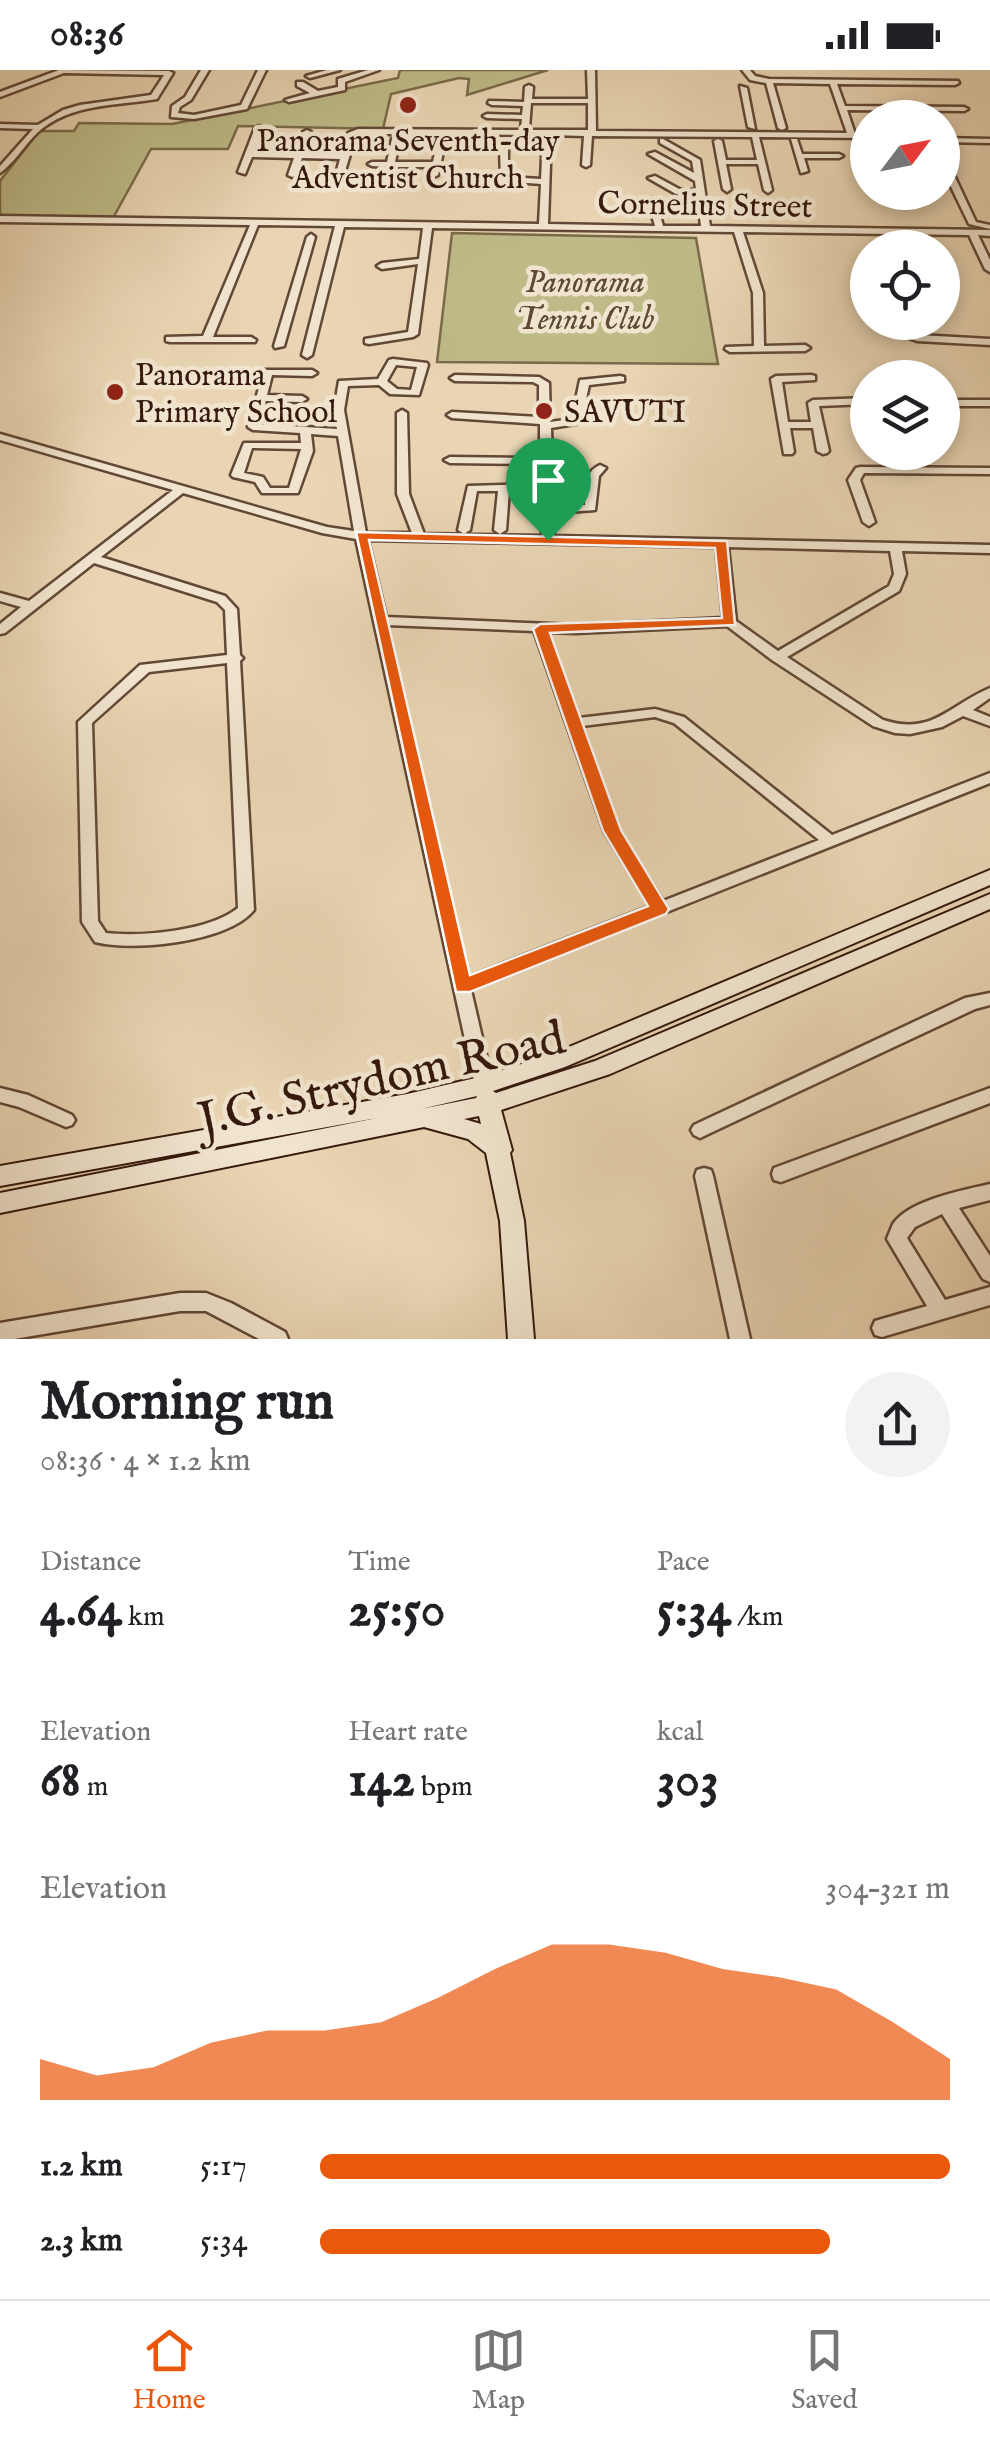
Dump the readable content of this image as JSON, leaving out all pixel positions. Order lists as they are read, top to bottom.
{
  "streets": {
    "street": ["Cornelius Street", "J.G. Strydom Road"]
  },
  "parks": ["Panorama Tennis Club"],
  "places": ["Panorama Seventh-day Adventist Church", "Panorama Primary School", "SAVUTI"],
  "north": "top right",
  "page": {
    "status": "08:36",
    "heading": ["Morning run", "08:36 · 4 × 1.2 km"],
    "stats": [
      ["Distance", "4.64 km"],
      ["Time", "25:50"],
      ["Pace", "5:34 /km"],
      ["Elevation", "68 m"],
      ["Heart rate", "142 bpm"],
      ["kcal", "303"]
    ],
    "chart": ["Elevation", "304–321 m"],
    "list": [
      {
        "name": "1.2 km",
        "note": "5:17"
      },
      {
        "name": "2.3 km",
        "note": "5:34"
      }
    ],
    "tabs": ["Home", "Map", "Saved"]
  }
}
